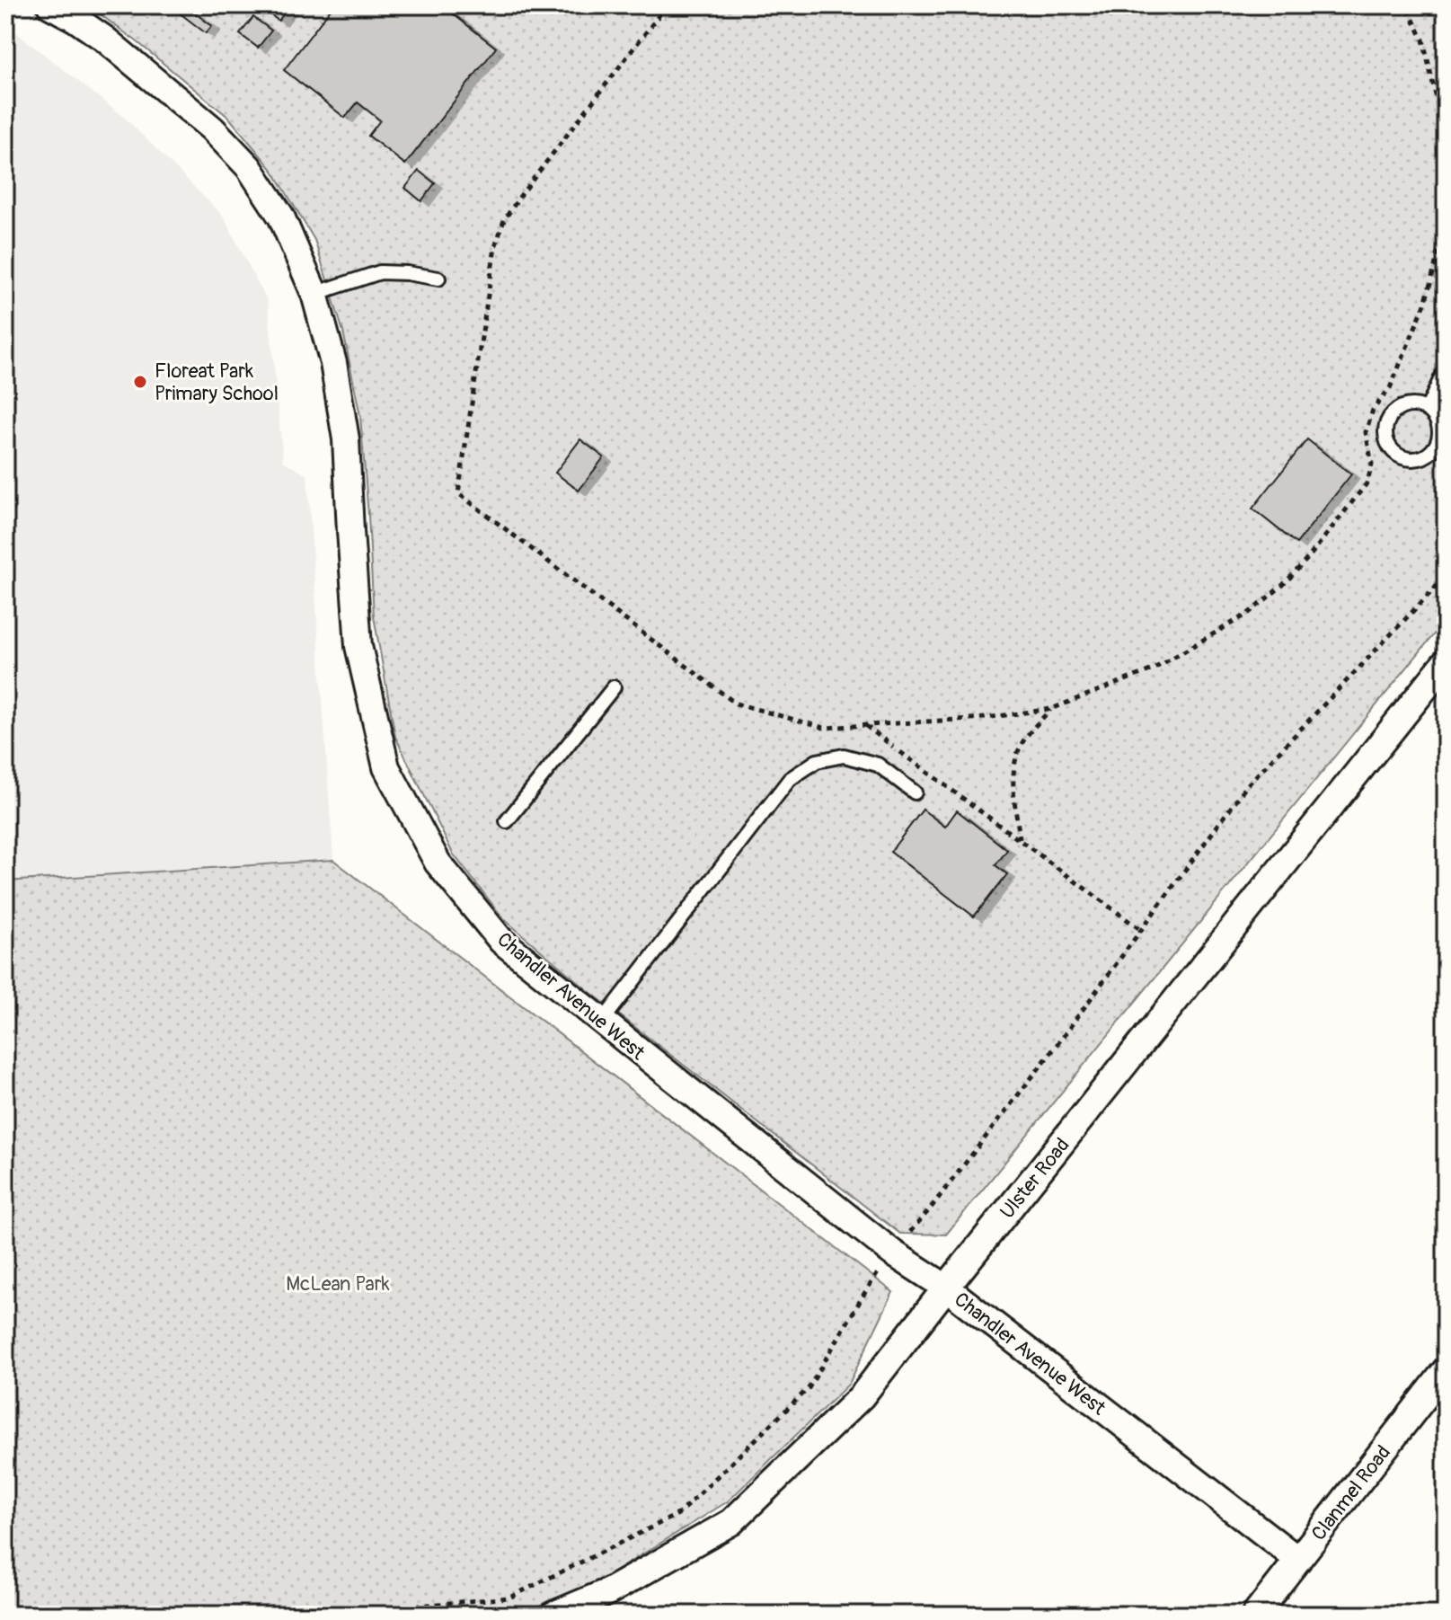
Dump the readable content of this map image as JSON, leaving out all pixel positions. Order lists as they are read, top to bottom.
{
  "streets": {
    "street": ["Chandler Avenue West", "Ulster Road", "Clanmel Road"]
  },
  "crossings": [
    ["Chandler Avenue West", "Ulster Road"],
    ["Chandler Avenue West", "Clanmel Road"]
  ],
  "parks": ["McLean Park"],
  "places": ["Floreat Park Primary School"]
}
